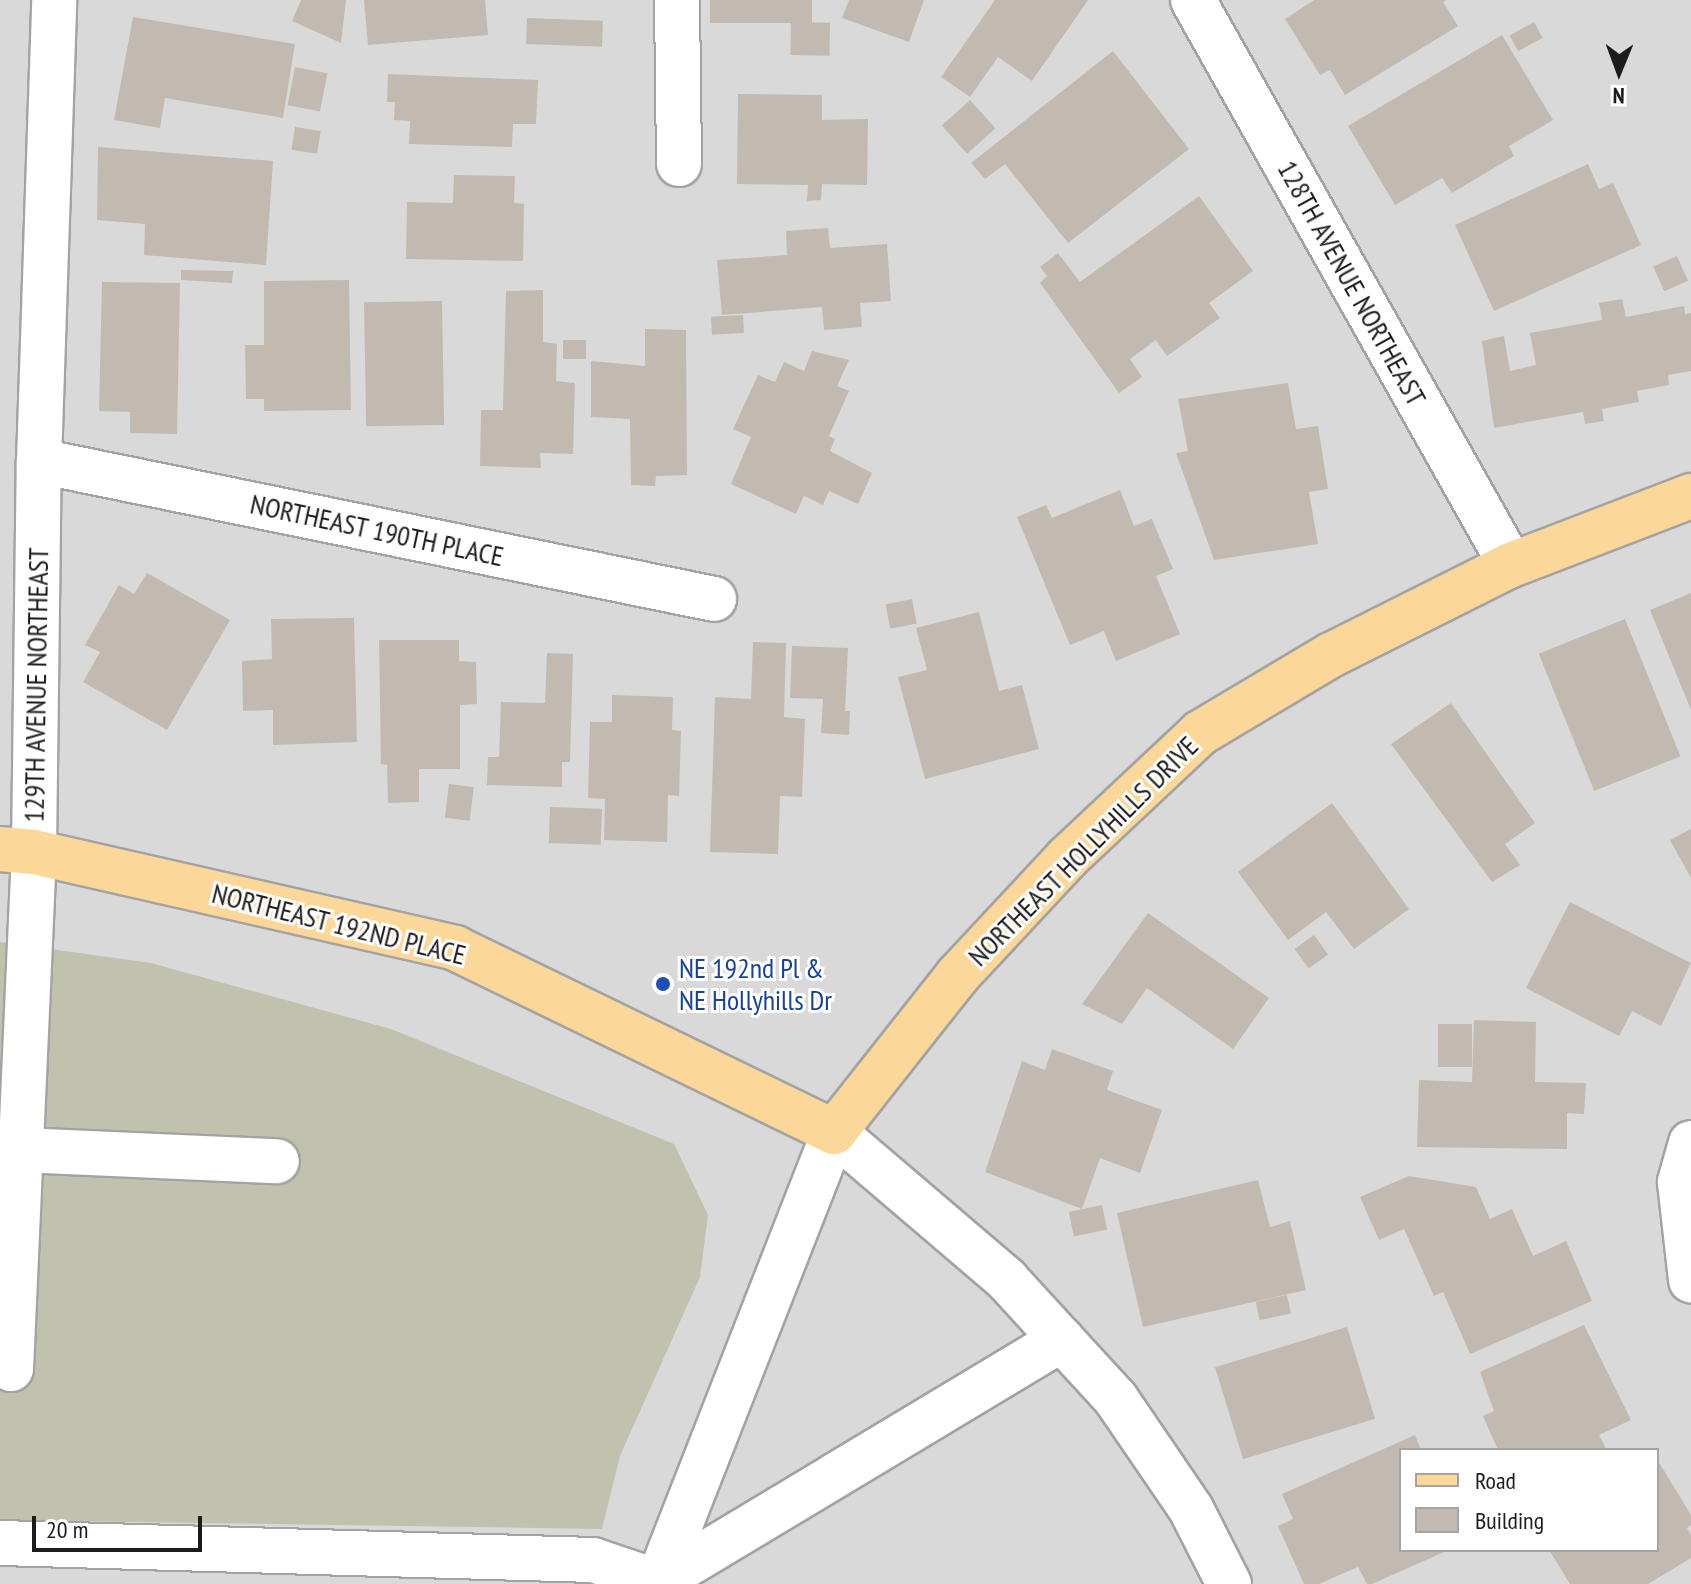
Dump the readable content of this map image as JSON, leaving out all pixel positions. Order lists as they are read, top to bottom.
{
  "streets": {
    "main road": ["NORTHEAST HOLLYHILLS DRIVE", "NORTHEAST 192ND PLACE"],
    "street": ["128TH AVENUE NORTHEAST", "NORTHEAST 190TH PLACE", "129TH AVENUE NORTHEAST"]
  },
  "crossings": [
    ["128TH AVENUE NORTHEAST", "NORTHEAST HOLLYHILLS DRIVE"],
    ["NORTHEAST 190TH PLACE", "129TH AVENUE NORTHEAST"],
    ["129TH AVENUE NORTHEAST", "NORTHEAST 192ND PLACE"],
    ["NORTHEAST HOLLYHILLS DRIVE", "NORTHEAST 192ND PLACE"]
  ],
  "places": ["NE 192nd Pl & NE Hollyhills Dr"],
  "legend": ["Road", "Building"],
  "scale_bar": "20 m",
  "north": "bottom"
}
